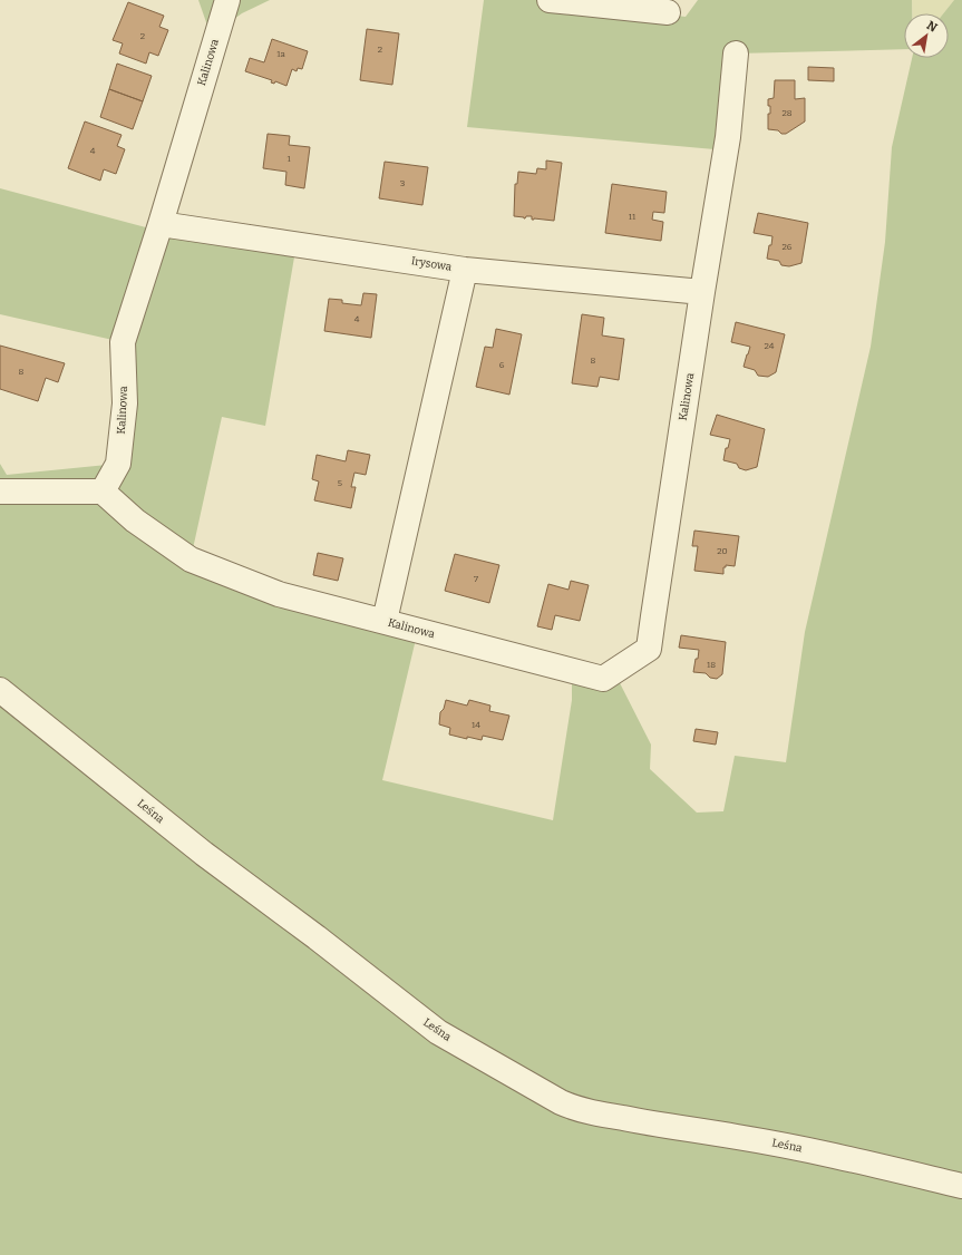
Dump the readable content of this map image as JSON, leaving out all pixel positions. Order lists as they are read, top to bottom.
{
  "streets": {
    "street": ["Kalinowa", "Irysowa", "Leśna"]
  },
  "crossings": [
    ["Kalinowa", "Irysowa"]
  ],
  "house_numbers": [
    "2",
    "2",
    "1a",
    "28",
    "4",
    "1",
    "3",
    "11",
    "26",
    "4",
    "24",
    "8",
    "6",
    "8",
    "5",
    "20",
    "7",
    "18",
    "14"
  ],
  "north": "top right"
}
